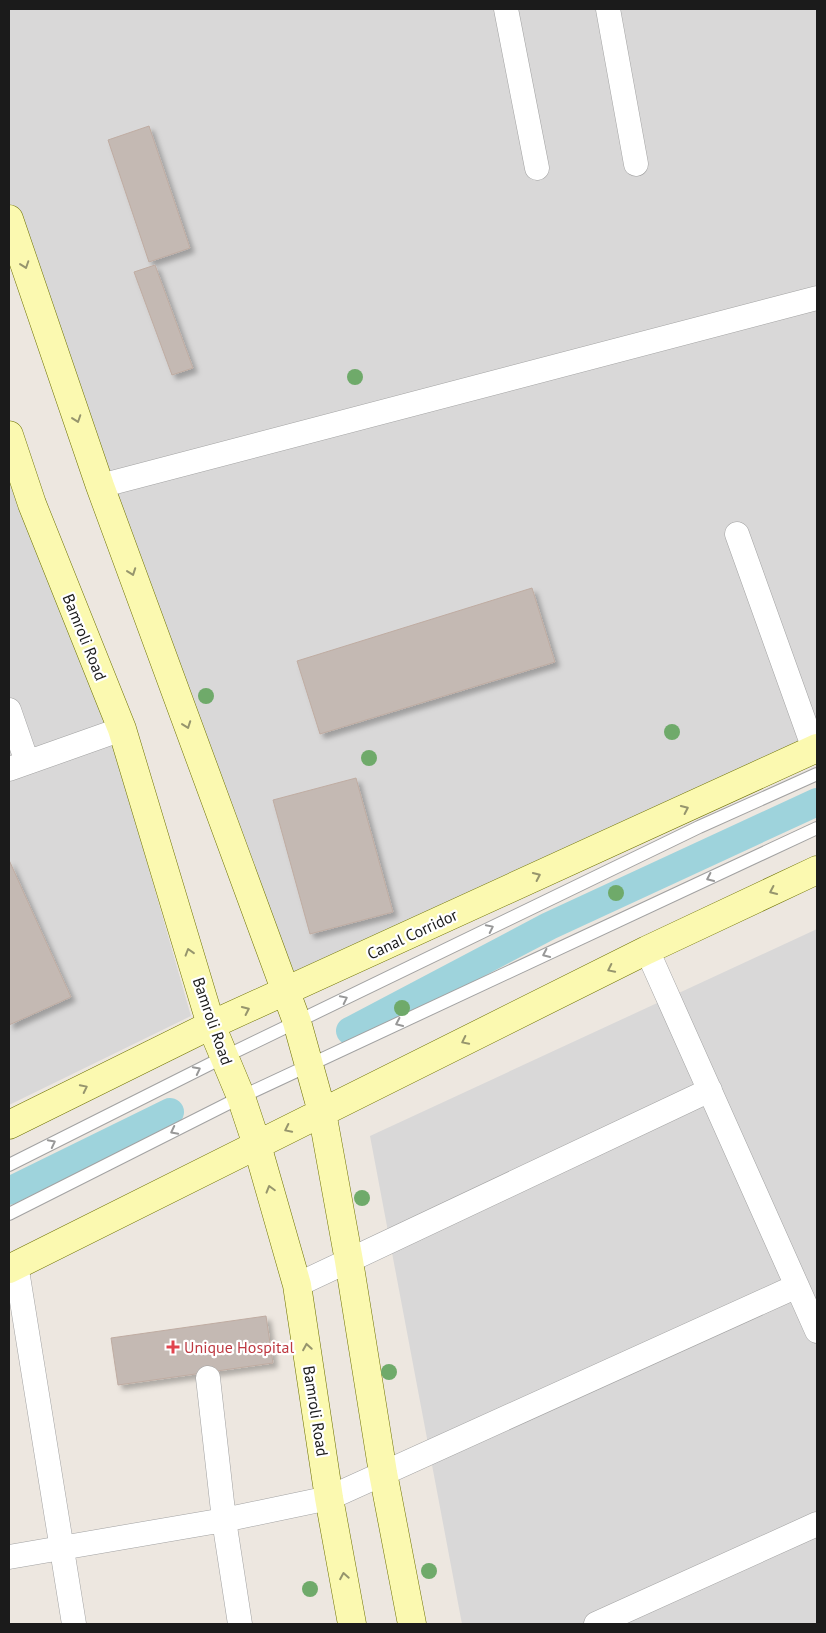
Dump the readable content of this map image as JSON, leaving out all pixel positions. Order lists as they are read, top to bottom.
{
  "streets": {
    "street": ["Bamroli Road", "Canal Corridor"]
  },
  "crossings": [
    ["Bamroli Road", "Canal Corridor"]
  ],
  "places": {
    "health": ["Unique Hospital"]
  }
}
